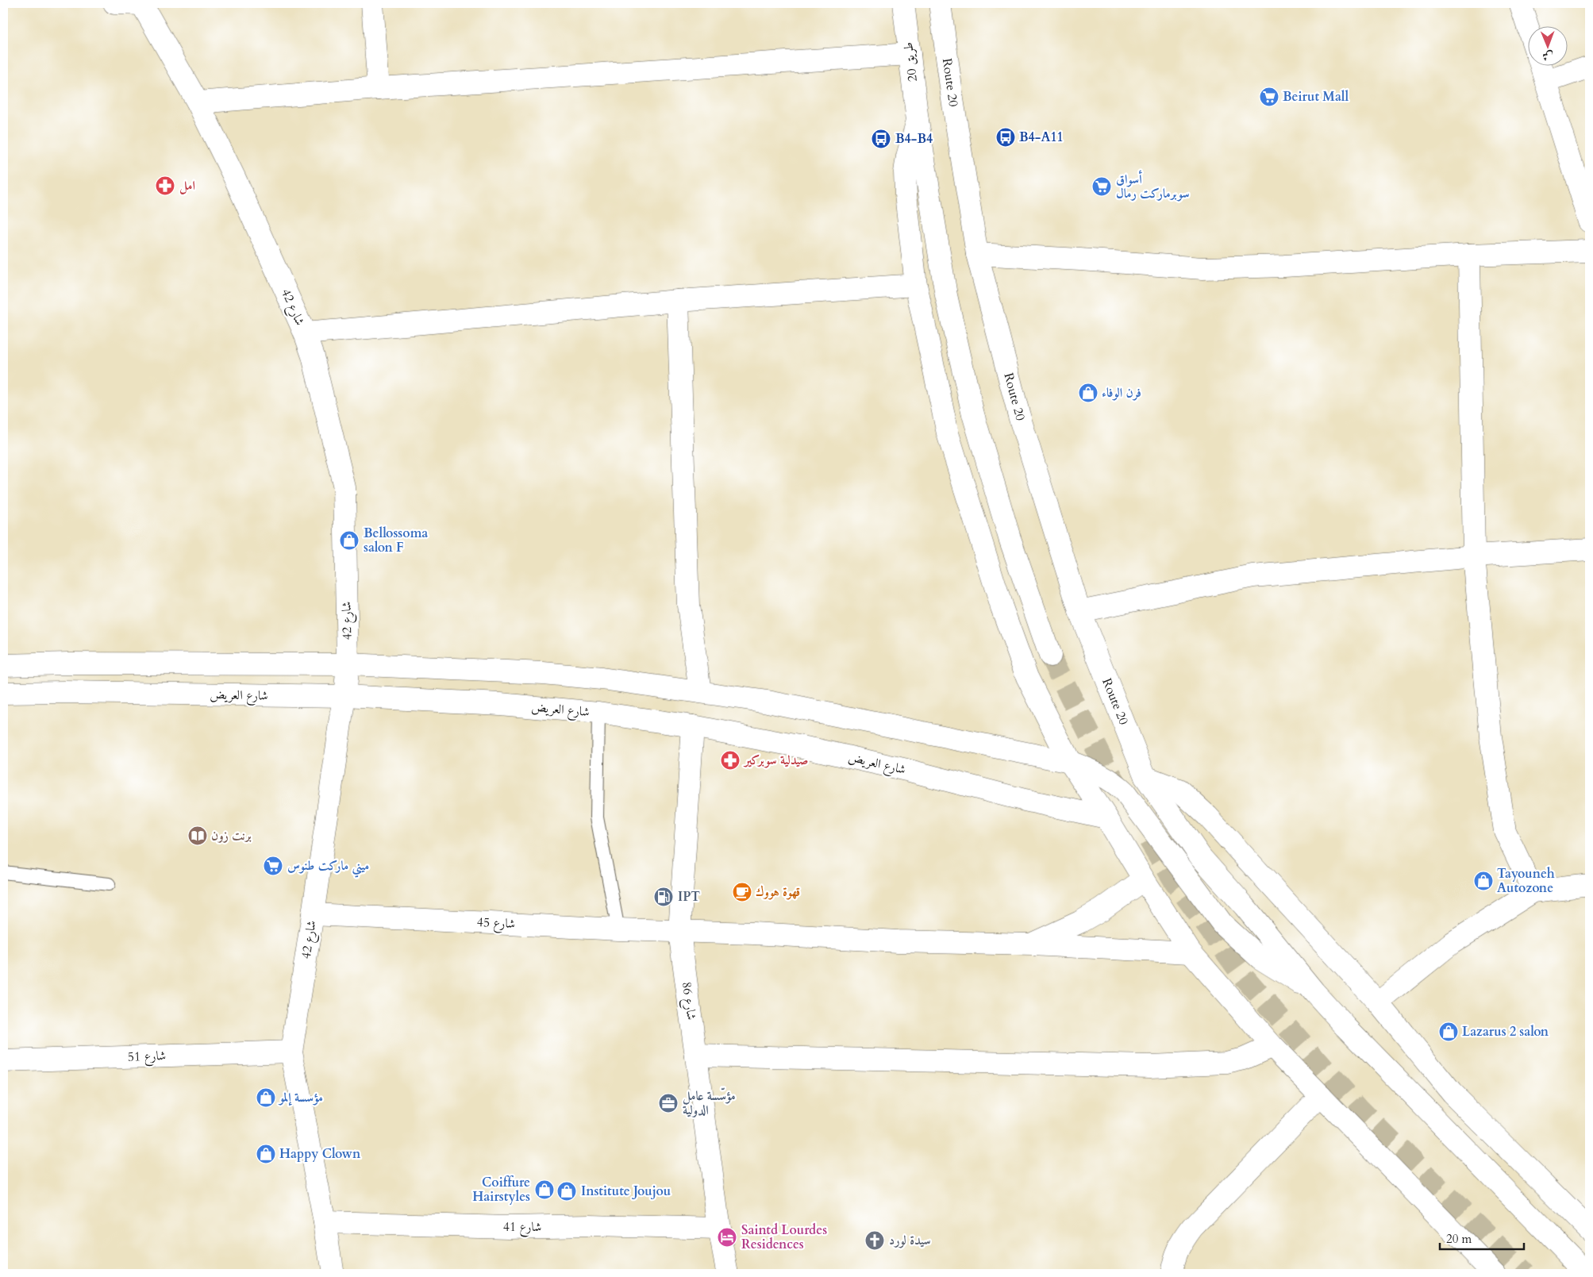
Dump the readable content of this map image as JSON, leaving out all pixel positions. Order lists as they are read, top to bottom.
{
  "streets": {
    "main road": [
      "طريق 20",
      "Route 20",
      "شارع 42",
      "شارع العريض",
      "شارع 45",
      "شارع 86",
      "شارع 51",
      "شارع 41"
    ]
  },
  "crossings": [
    ["شارع 42", "شارع العريض"],
    ["شارع 42", "شارع 45"],
    ["شارع 42", "شارع 51"],
    ["شارع 42", "شارع 41"],
    ["شارع العريض", "شارع 86"],
    ["شارع 45", "شارع 86"],
    ["شارع 86", "شارع 41"]
  ],
  "places": {
    "supermarket": ["Beirut Mall", "أسواق سوبرماركت رمال", "ميني ماركت طنوس"],
    "bus stop": ["B4-A11", "B4-B4"],
    "pharmacy": ["امل", "صيدلية سوبركير"],
    "shop": [
      "فرن الوفاء",
      "Bellossoma salon F",
      "Tayouneh Autozone",
      "Lazarus 2 salon",
      "مؤسسة إلمو",
      "Happy Clown",
      "Coiffure Hairstyles",
      "Institute Joujou"
    ],
    "library": ["برنت زون"],
    "cafe": ["قهوة هووك"],
    "fuel station": ["IPT"],
    "office": ["مؤسّسة عامل الدولية"],
    "hotel": ["Saintd Lourdes Residences"],
    "church": ["سيدة لورد"]
  },
  "scale_bar": "20 m",
  "north": "bottom"
}
